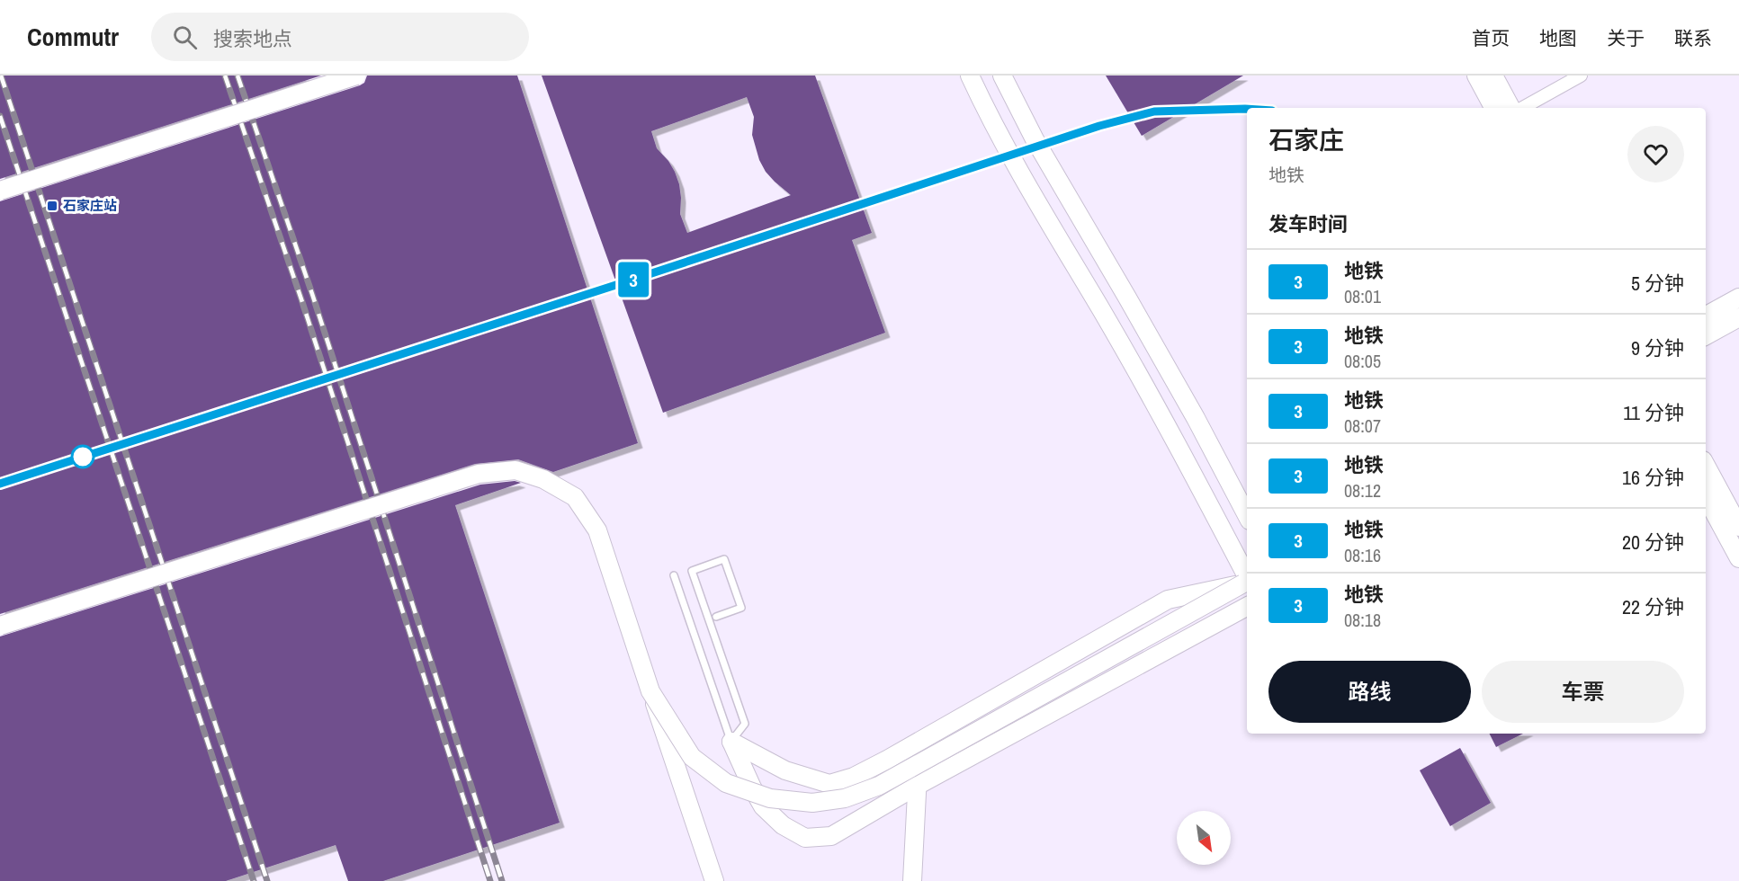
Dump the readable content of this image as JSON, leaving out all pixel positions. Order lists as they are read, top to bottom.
{
  "places": {
    "transit": ["石家庄站"]
  },
  "lines": ["metro line 3"],
  "north": "bottom right",
  "page": {
    "header": "Commutr",
    "search": "搜索地点",
    "nav": [
      "首页",
      "地图",
      "关于",
      "联系"
    ],
    "on_map": "3",
    "heading": [
      ["石家庄", "地铁"],
      "发车时间"
    ],
    "list": [
      {
        "mark": "3",
        "name": "地铁",
        "note": "08:01",
        "value": "5 分钟"
      },
      {
        "mark": "3",
        "name": "地铁",
        "note": "08:05",
        "value": "9 分钟"
      },
      {
        "mark": "3",
        "name": "地铁",
        "note": "08:07",
        "value": "11 分钟"
      },
      {
        "mark": "3",
        "name": "地铁",
        "note": "08:12",
        "value": "16 分钟"
      },
      {
        "mark": "3",
        "name": "地铁",
        "note": "08:16",
        "value": "20 分钟"
      },
      {
        "mark": "3",
        "name": "地铁",
        "note": "08:18",
        "value": "22 分钟"
      }
    ],
    "buttons": ["路线", "车票"]
  }
}
